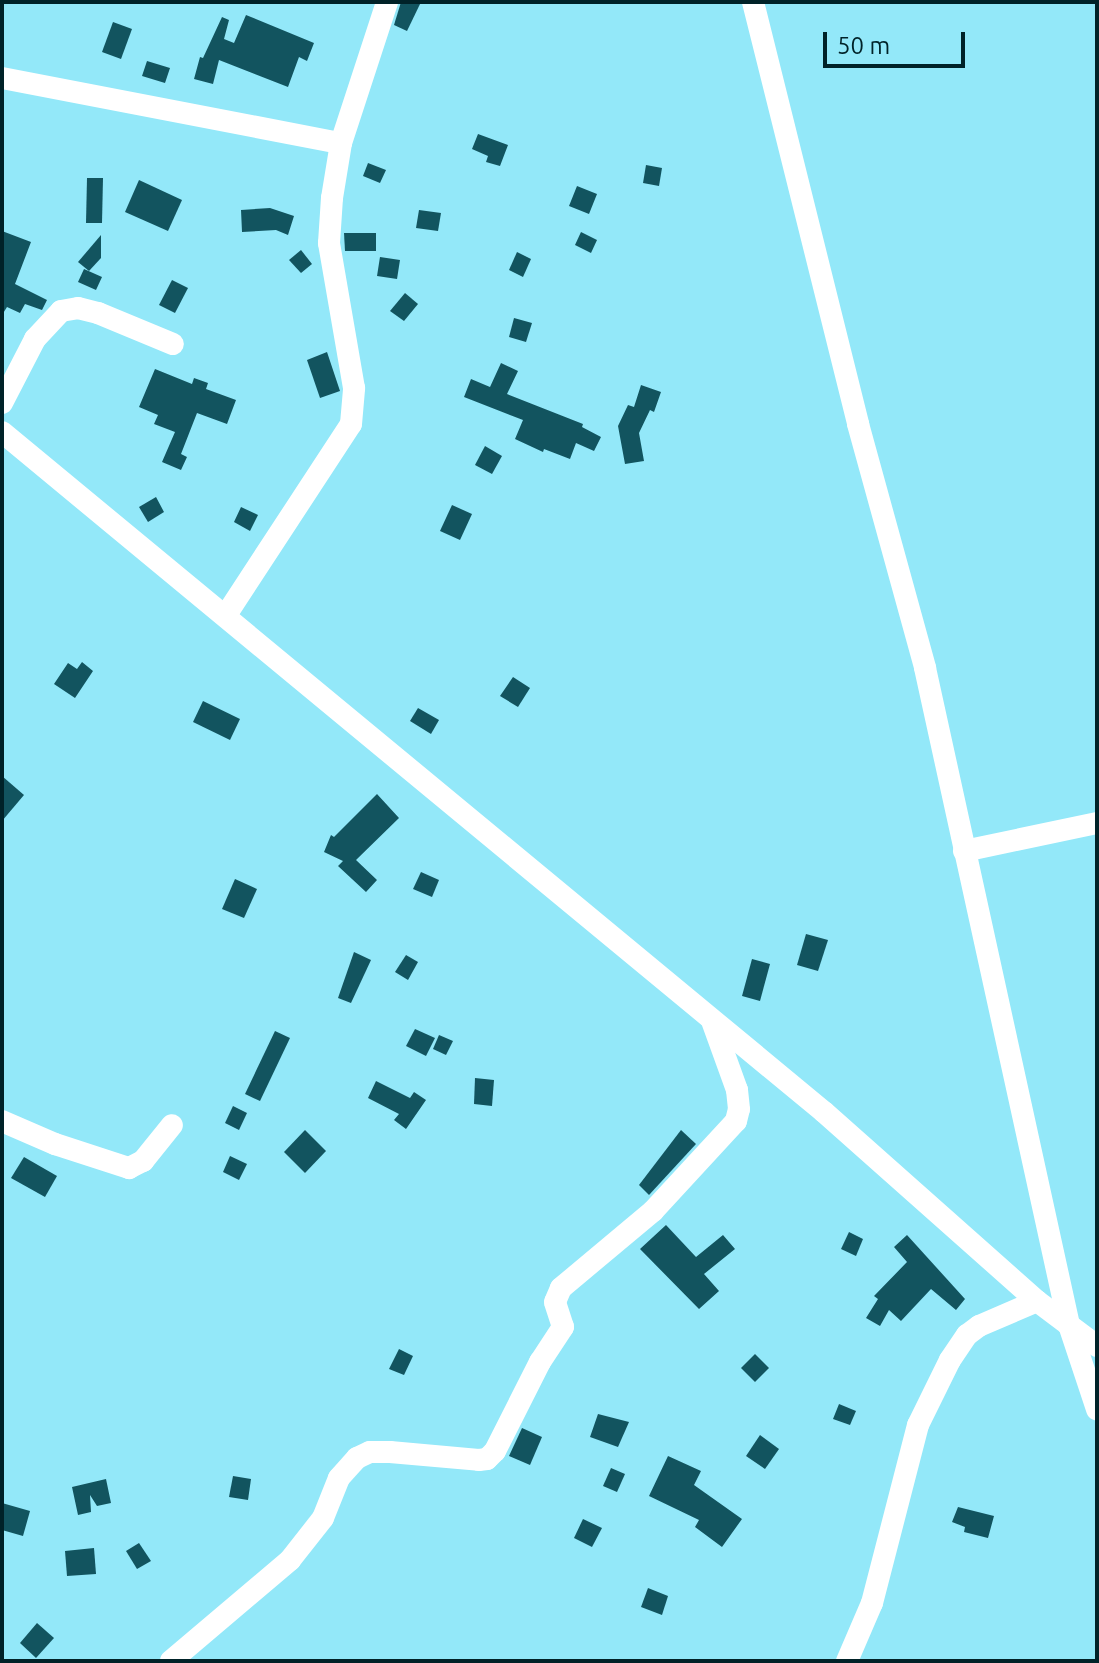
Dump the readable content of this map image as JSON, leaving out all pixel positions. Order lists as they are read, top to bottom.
{
  "scale_bar": "50 m"
}
